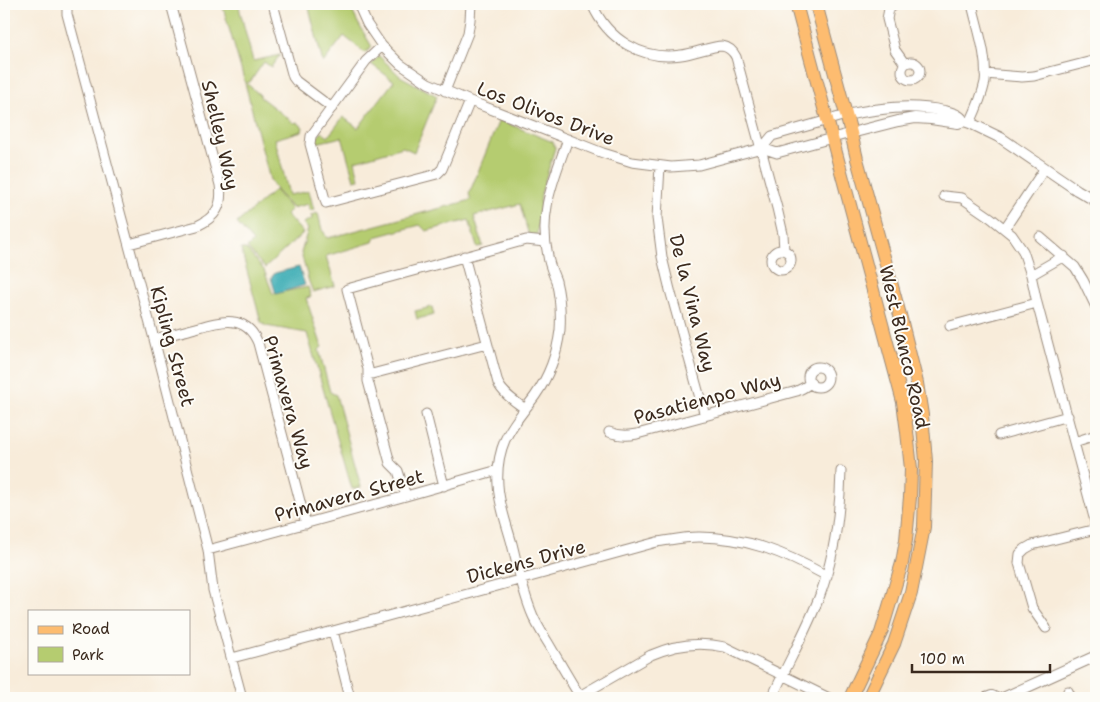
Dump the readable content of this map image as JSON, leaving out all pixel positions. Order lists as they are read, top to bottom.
{
  "streets": {
    "main road": ["West Blanco Road"],
    "street": [
      "Los Olivos Drive",
      "Shelley Way",
      "De la Vina Way",
      "Kipling Street",
      "Pasatiempo Way",
      "Primavera Way",
      "Primavera Street",
      "Dickens Drive"
    ]
  },
  "crossings": [
    ["Los Olivos Drive", "De la Vina Way"],
    ["Los Olivos Drive", "West Blanco Road"],
    ["Shelley Way", "Kipling Street"],
    ["De la Vina Way", "Pasatiempo Way"],
    ["Kipling Street", "Primavera Way"],
    ["Kipling Street", "Primavera Street"],
    ["Kipling Street", "Dickens Drive"],
    ["Primavera Way", "Primavera Street"]
  ],
  "legend": ["Road", "Park"],
  "scale_bar": "100 m"
}
